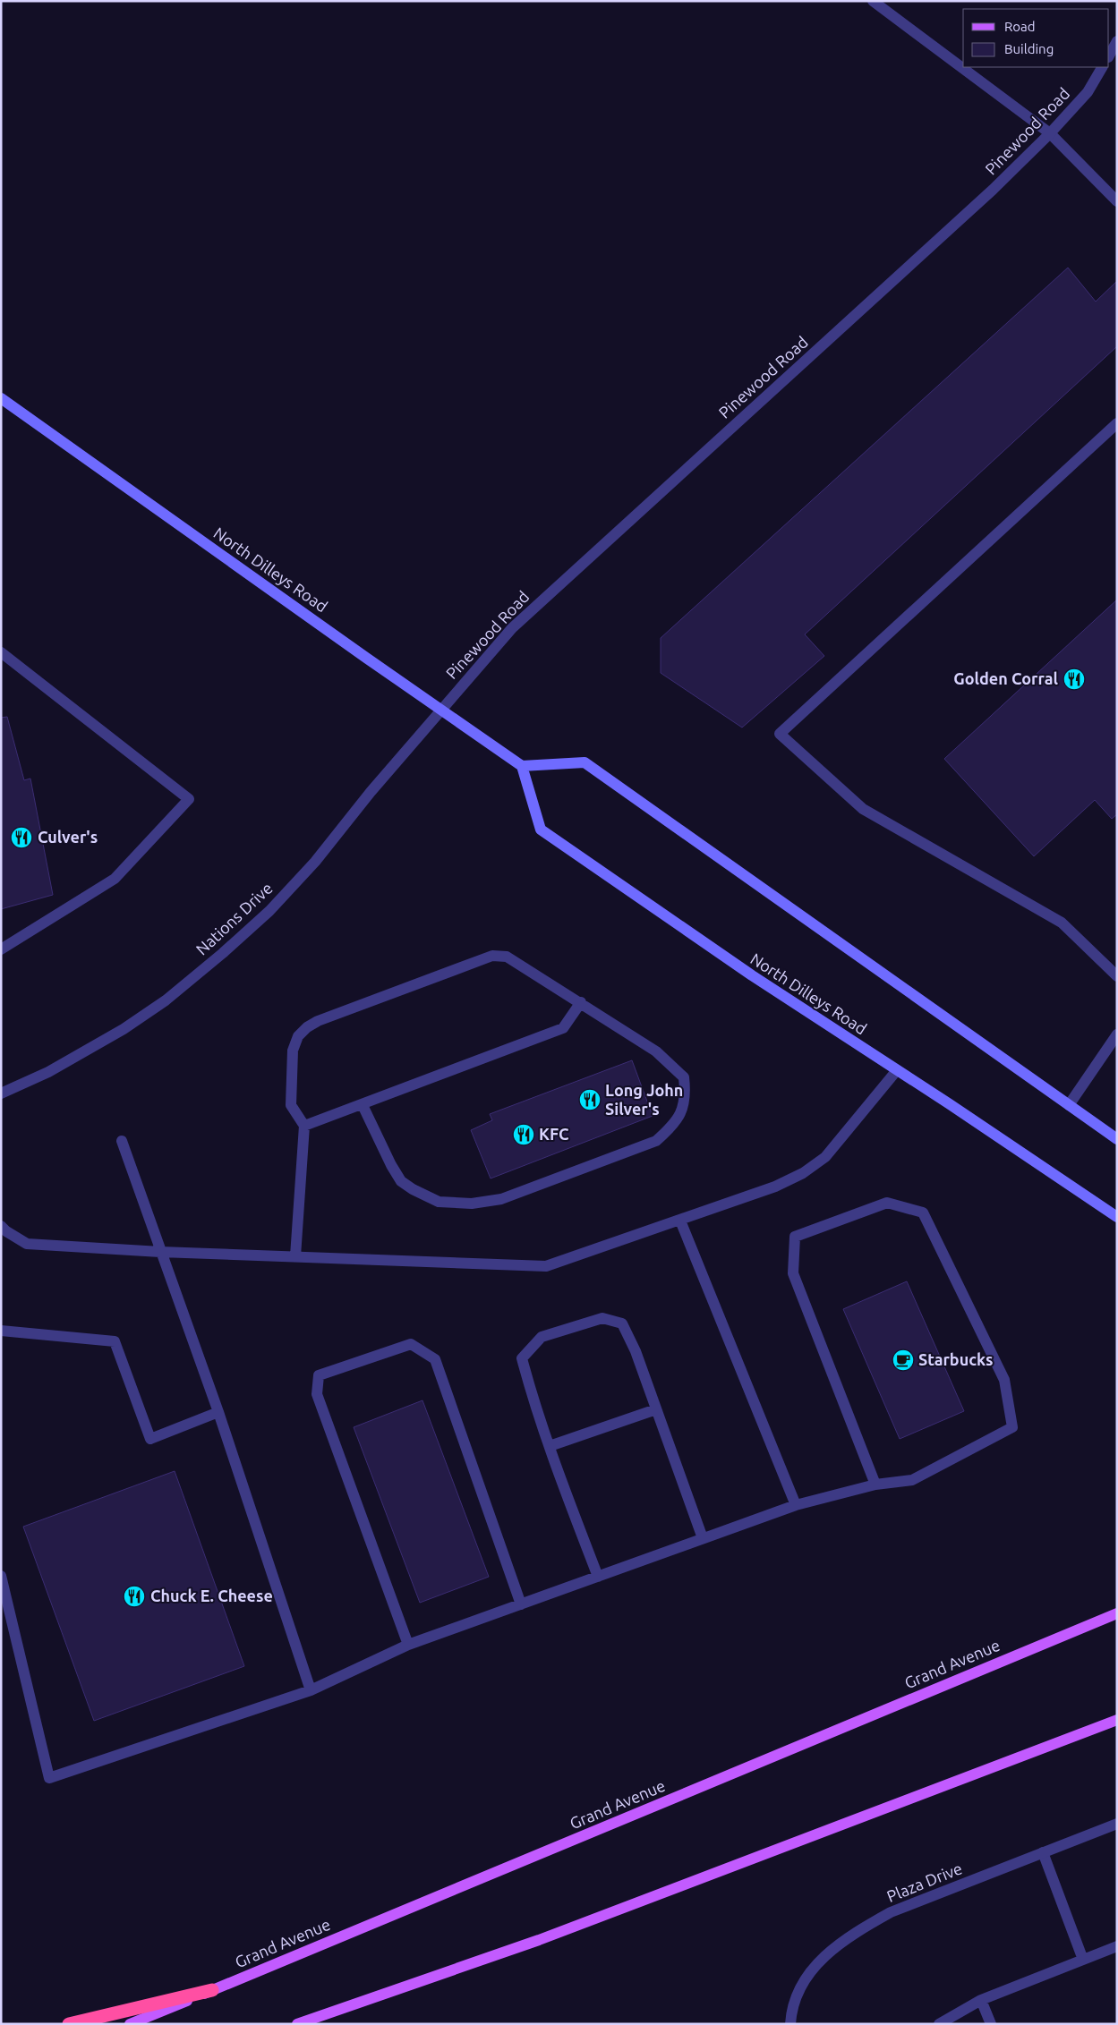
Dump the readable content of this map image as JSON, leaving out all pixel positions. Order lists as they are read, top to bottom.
{
  "streets": {
    "main road": ["Grand Avenue"],
    "street": [
      "Pinewood Road",
      "North Dilleys Road",
      "Nations Drive",
      "Plaza Drive"
    ]
  },
  "crossings": [
    ["Pinewood Road", "North Dilleys Road"],
    ["Pinewood Road", "Nations Drive"],
    ["North Dilleys Road", "Nations Drive"]
  ],
  "places": {
    "restaurant": [
      "Golden Corral",
      "Culver's",
      "Long John Silver's",
      "KFC",
      "Chuck E. Cheese"
    ],
    "cafe": ["Starbucks"]
  },
  "legend": ["Road", "Building"]
}
